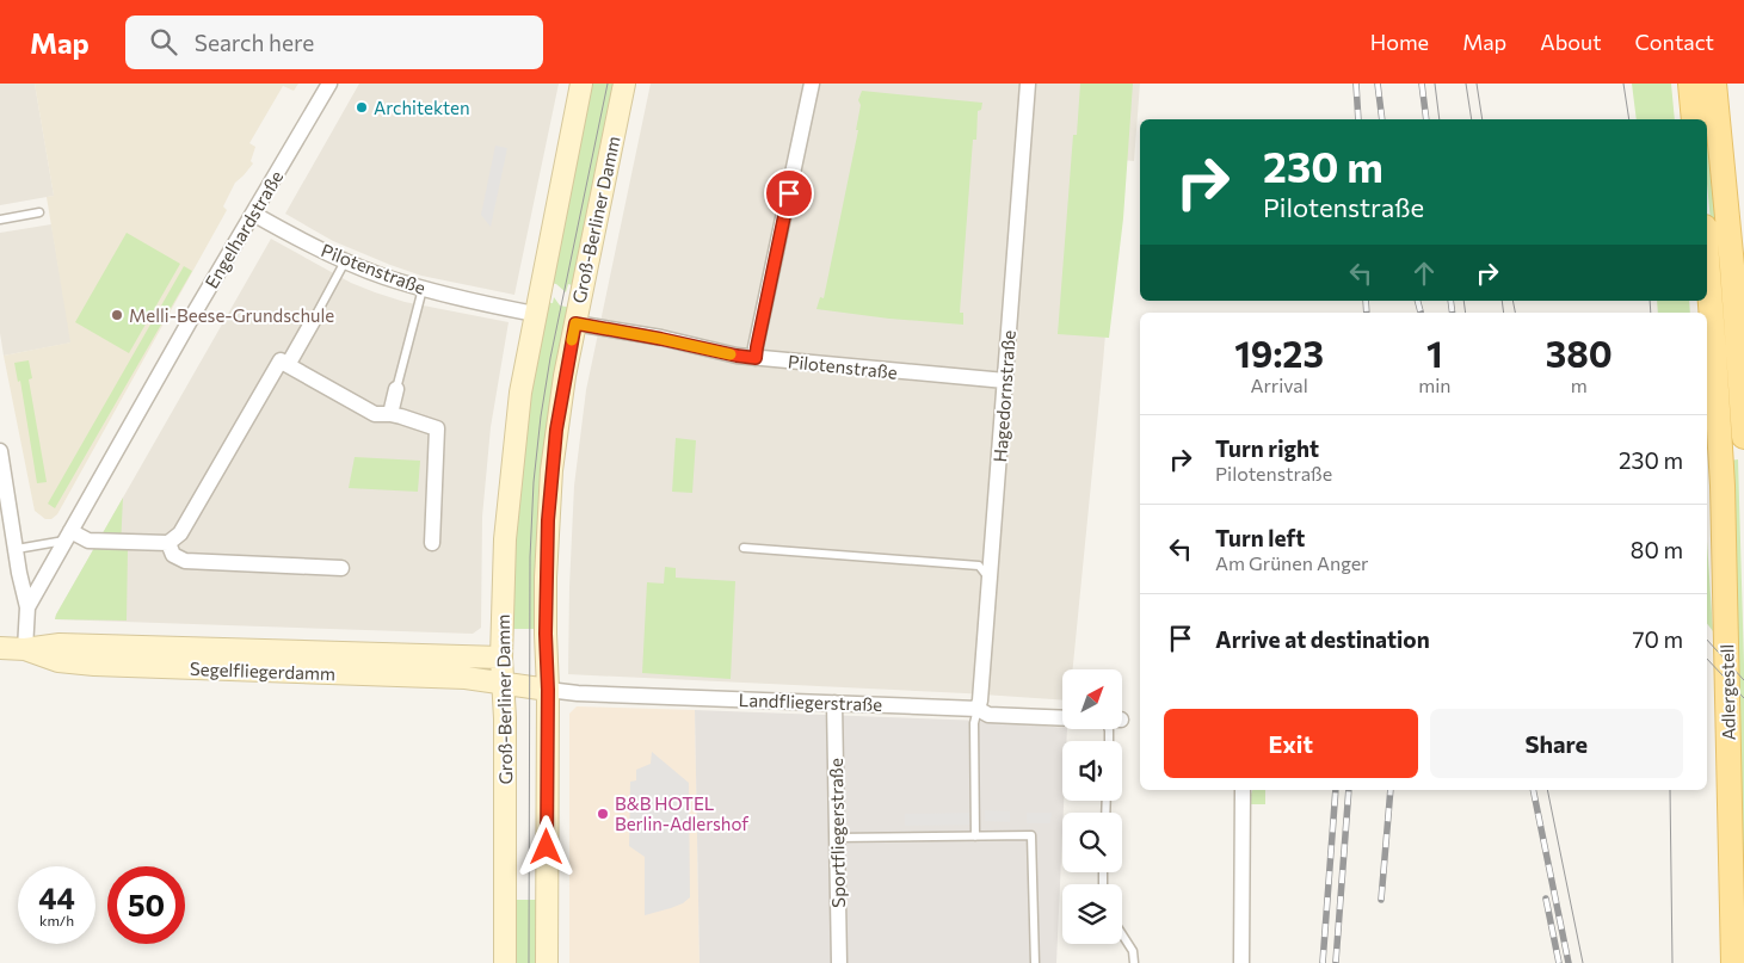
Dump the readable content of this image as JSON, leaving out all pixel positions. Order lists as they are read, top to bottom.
{
  "streets": {
    "main road": ["Groß-Berliner Damm", "Segelfliegerdamm", "Adlergestell"],
    "street": [
      "Engelhardstraße",
      "Pilotenstraße",
      "Hagedornstraße",
      "Landfliegerstraße",
      "Sportfliegerstraße"
    ]
  },
  "crossings": [
    ["Groß-Berliner Damm", "Pilotenstraße"],
    ["Groß-Berliner Damm", "Segelfliegerdamm"],
    ["Groß-Berliner Damm", "Landfliegerstraße"],
    ["Engelhardstraße", "Pilotenstraße"],
    ["Engelhardstraße", "Segelfliegerdamm"],
    ["Pilotenstraße", "Hagedornstraße"],
    ["Hagedornstraße", "Landfliegerstraße"],
    ["Segelfliegerdamm", "Landfliegerstraße"],
    ["Landfliegerstraße", "Sportfliegerstraße"]
  ],
  "places": ["Architekten", "Melli-Beese-Grundschule", "B&B HOTEL Berlin-Adlershof"],
  "north": "top right",
  "page": {
    "header": "Map",
    "search": "Search here",
    "nav": [
      "Home",
      "Map",
      "About",
      "Contact"
    ],
    "turn": ["230 m", "Pilotenstraße"],
    "eta": [
      "19:23",
      "Arrival",
      "1",
      "min",
      "380",
      "m"
    ],
    "list": [
      {
        "name": "Turn right",
        "note": "Pilotenstraße",
        "value": "230 m"
      },
      {
        "name": "Turn left",
        "note": "Am Grünen Anger",
        "value": "80 m"
      },
      {
        "name": "Arrive at destination",
        "value": "70 m"
      }
    ],
    "buttons": ["Exit", "Share"],
    "speed": "44 km/h",
    "limit": "50"
  }
}
